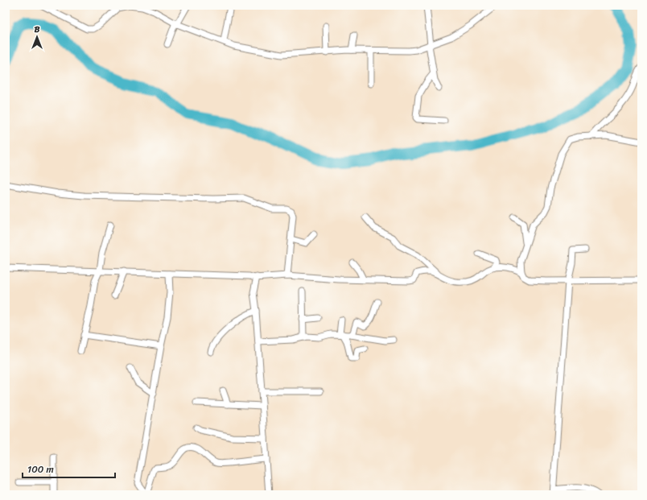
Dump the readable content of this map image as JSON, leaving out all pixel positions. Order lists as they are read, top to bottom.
{
  "scale_bar": "100 m",
  "north": "top"
}
